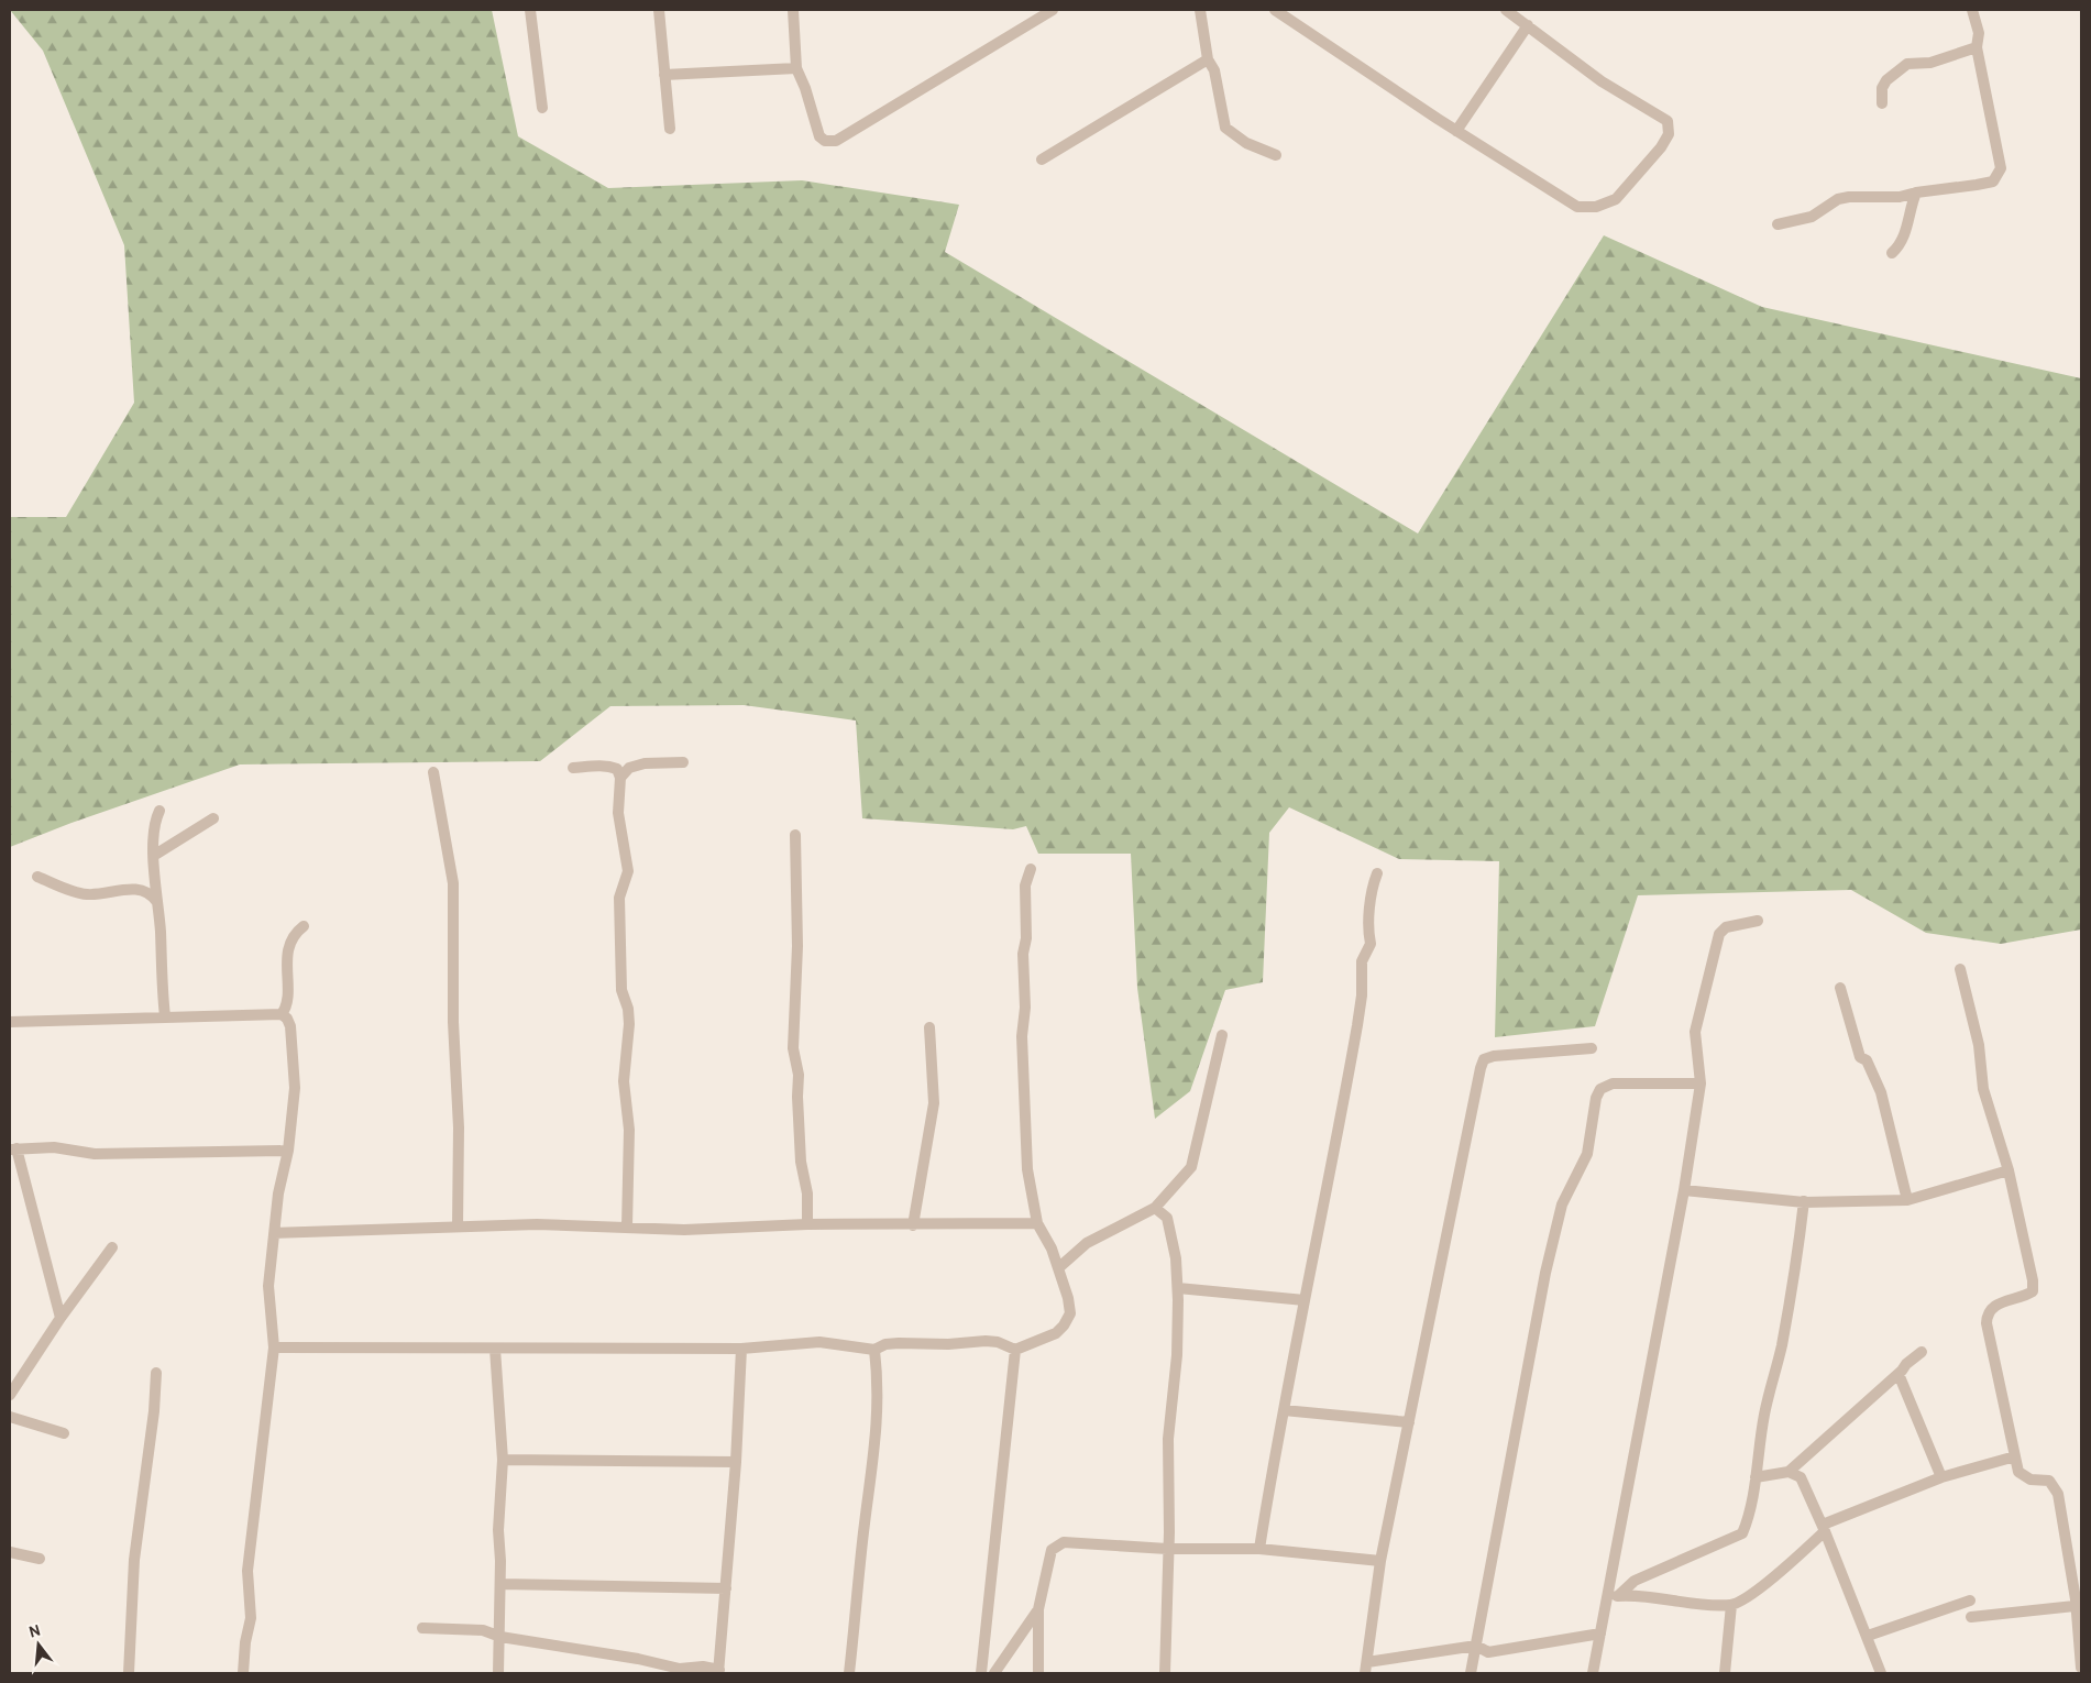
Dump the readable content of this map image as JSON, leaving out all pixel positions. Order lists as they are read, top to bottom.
{
  "north": "top"
}
